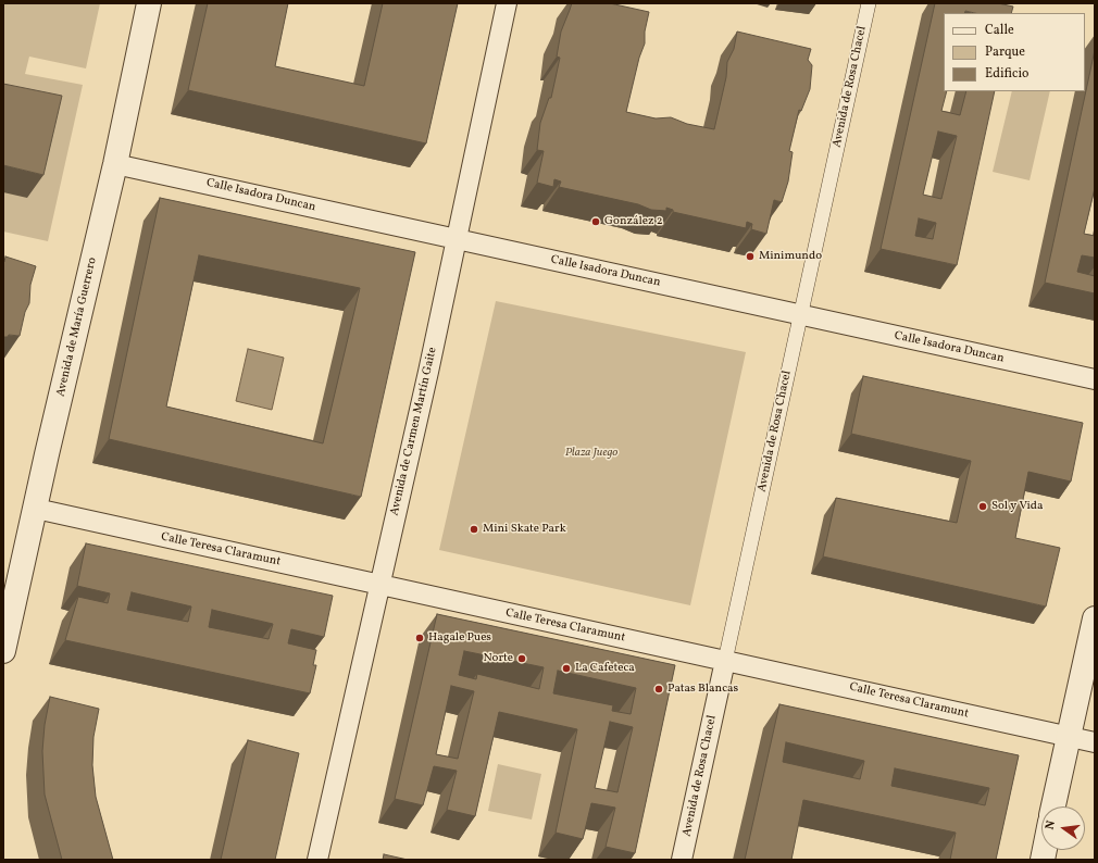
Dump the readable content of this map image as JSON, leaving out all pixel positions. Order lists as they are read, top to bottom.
{
  "streets": {
    "street": [
      "Avenida de Rosa Chacel",
      "Calle Isadora Duncan",
      "Avenida de María Guerrero",
      "Avenida de Carmen Martín Gaite",
      "Calle Teresa Claramunt"
    ]
  },
  "crossings": [
    ["Avenida de Rosa Chacel", "Calle Isadora Duncan"],
    ["Avenida de Rosa Chacel", "Calle Teresa Claramunt"],
    ["Calle Isadora Duncan", "Avenida de María Guerrero"],
    ["Calle Isadora Duncan", "Avenida de Carmen Martín Gaite"],
    ["Avenida de María Guerrero", "Calle Teresa Claramunt"],
    ["Avenida de Carmen Martín Gaite", "Calle Teresa Claramunt"]
  ],
  "parks": ["Plaza Juego"],
  "places": [
    "González 2",
    "Minimundo",
    "Sol y Vida",
    "Mini Skate Park",
    "Hagale Pues",
    "Norte",
    "La Cafeteca",
    "Patas Blancas"
  ],
  "legend": ["Calle", "Parque", "Edificio"],
  "north": "left"
}
